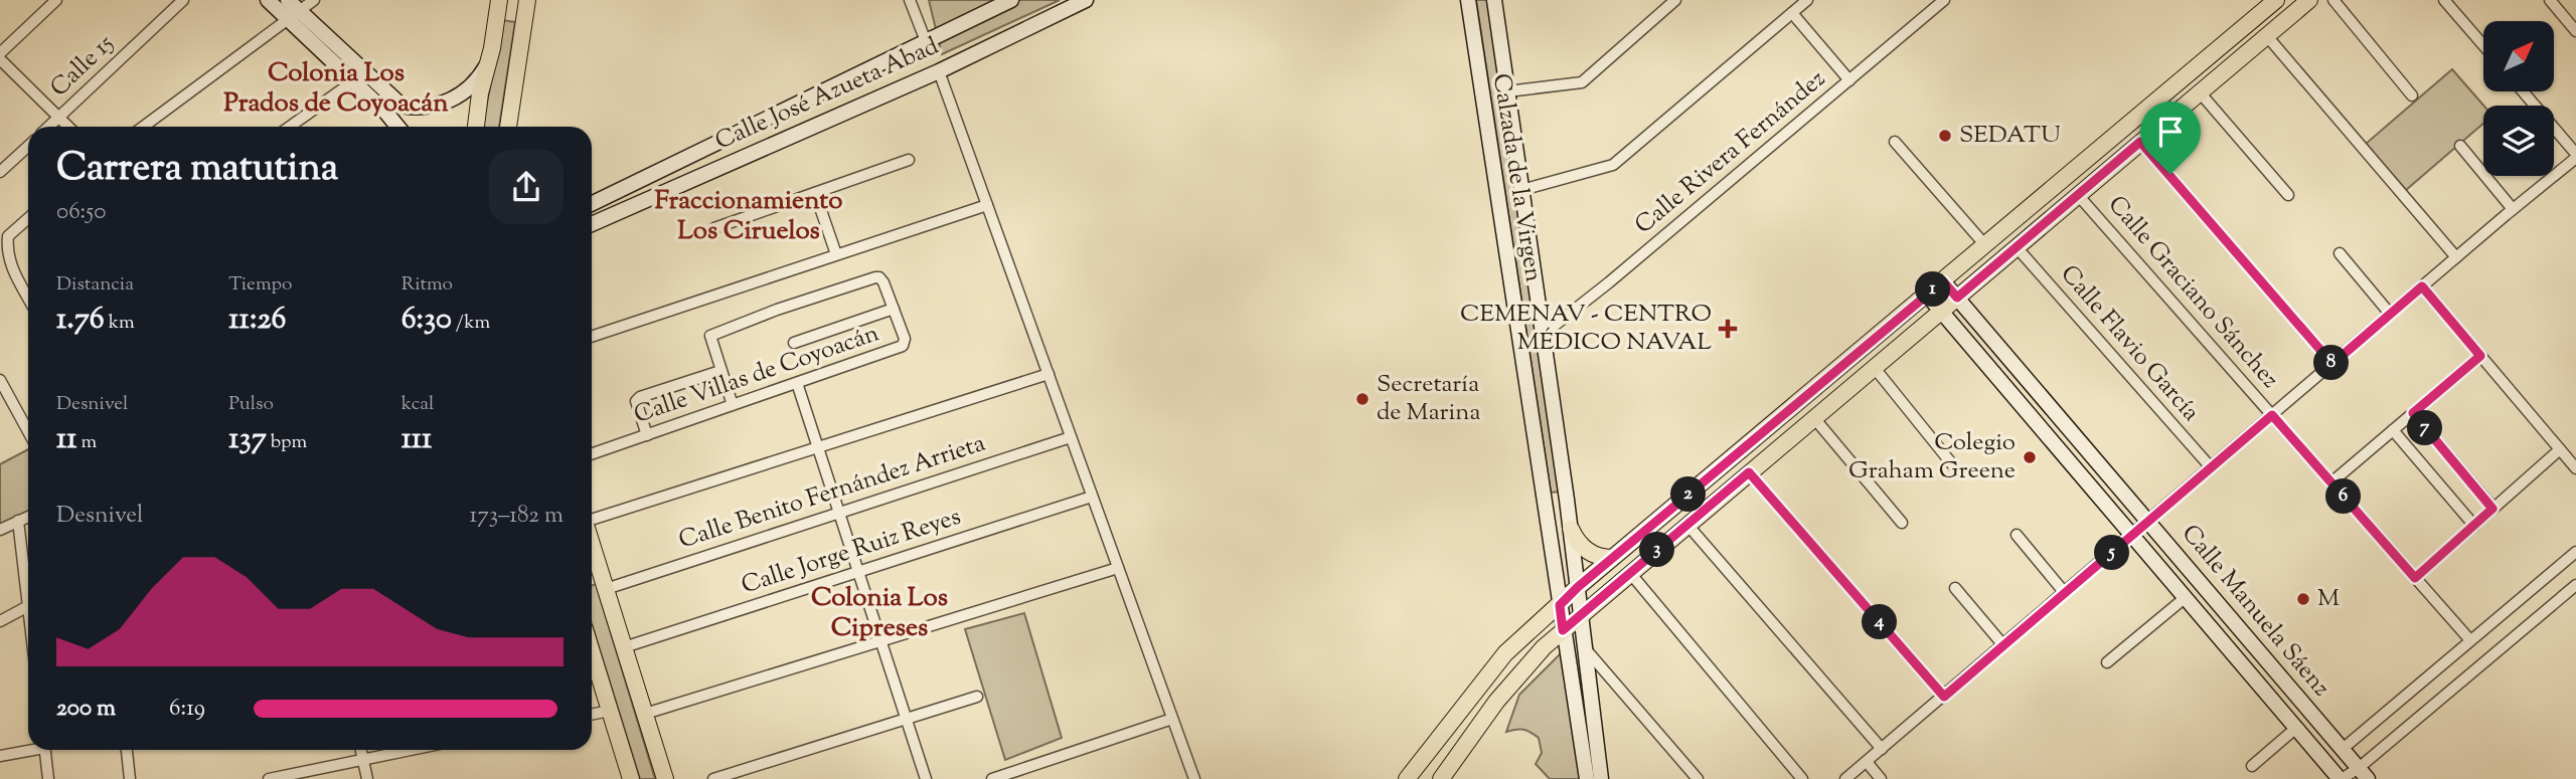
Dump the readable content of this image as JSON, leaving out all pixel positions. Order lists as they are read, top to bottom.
{
  "streets": {
    "street": [
      "Calle 15",
      "Calle José Azueta Abad",
      "Calle Rivera Fernández",
      "Calzada de la Virgen",
      "Calle Graciano Sánchez",
      "Calle Flavio García",
      "Calle Villas de Coyoacán",
      "Calle Benito Fernández Arrieta",
      "Calle Jorge Ruiz Reyes",
      "Calle Manuela Sáenz"
    ]
  },
  "crossings": [
    ["Calle Rivera Fernández", "Calzada de la Virgen"]
  ],
  "districts": ["Colonia Los Prados de Coyoacán", "Fraccionamiento Los Ciruelos", "Colonia Los Cipreses"],
  "places": {
    "other": [
      "SEDATU",
      "Secretaría de Marina",
      "Colegio Graham Greene",
      "M"
    ],
    "health": ["CEMENAV - CENTRO MÉDICO NAVAL"]
  },
  "north": "top right",
  "page": {
    "heading": ["Carrera matutina", "06:50"],
    "stats": [
      ["Distancia", "1.76 km"],
      ["Tiempo", "11:26"],
      ["Ritmo", "6:30 /km"],
      ["Desnivel", "11 m"],
      ["Pulso", "137 bpm"],
      ["kcal", "111"]
    ],
    "pins": [
      "1",
      "8",
      "7",
      "2",
      "6",
      "3",
      "5",
      "4"
    ],
    "chart": ["Desnivel", "173–182 m"],
    "list": [
      {
        "name": "200 m",
        "note": "6:19"
      }
    ]
  }
}
